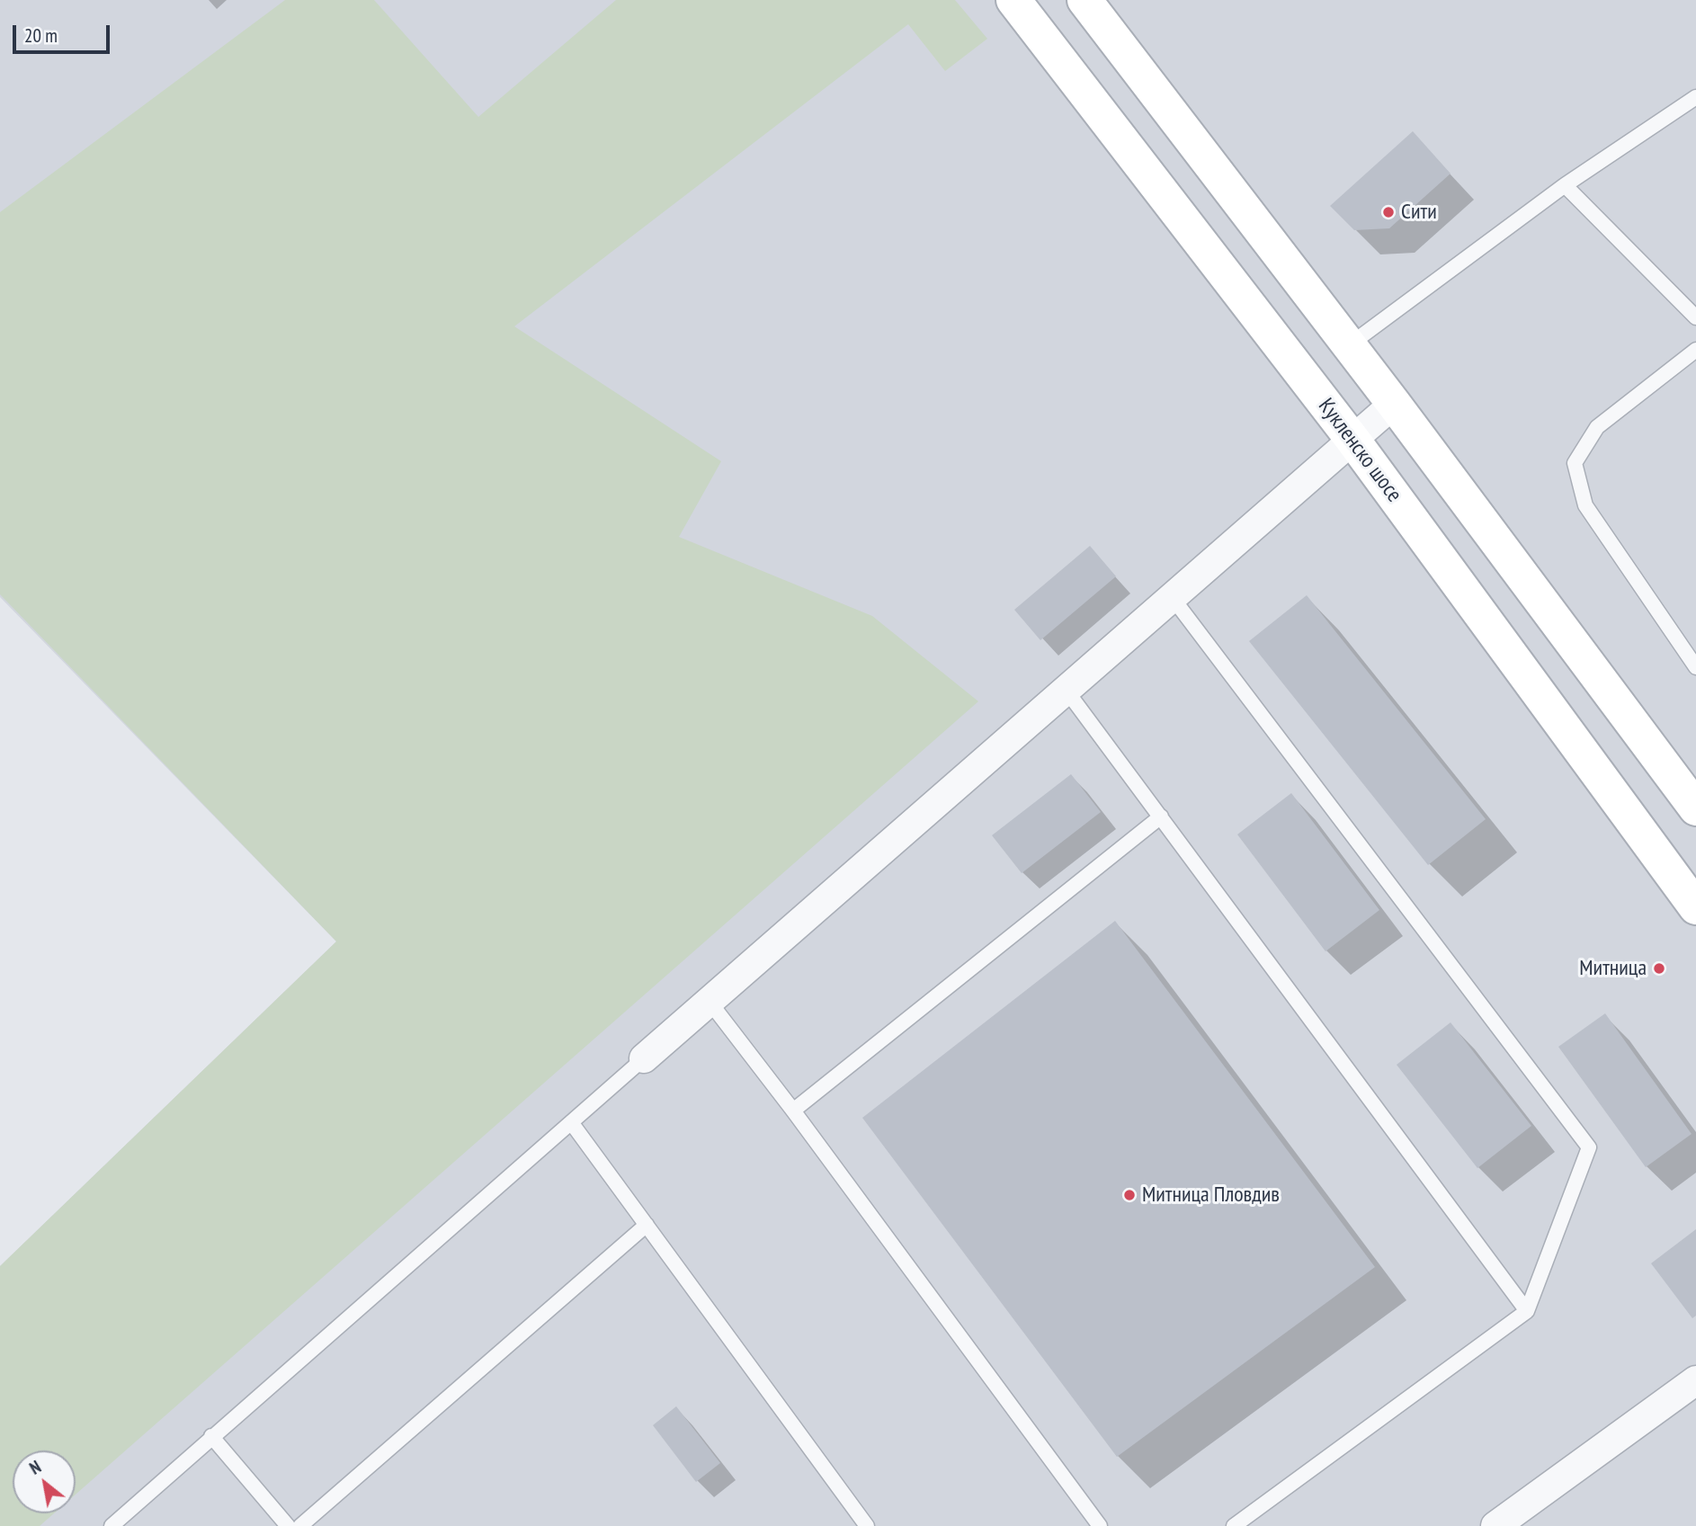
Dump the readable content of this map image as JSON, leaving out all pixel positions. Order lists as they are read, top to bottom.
{
  "streets": {
    "main road": ["Кукленско шосе"]
  },
  "places": ["Сити", "Митница", "Митница Пловдив"],
  "scale_bar": "20 m",
  "north": "top left"
}
